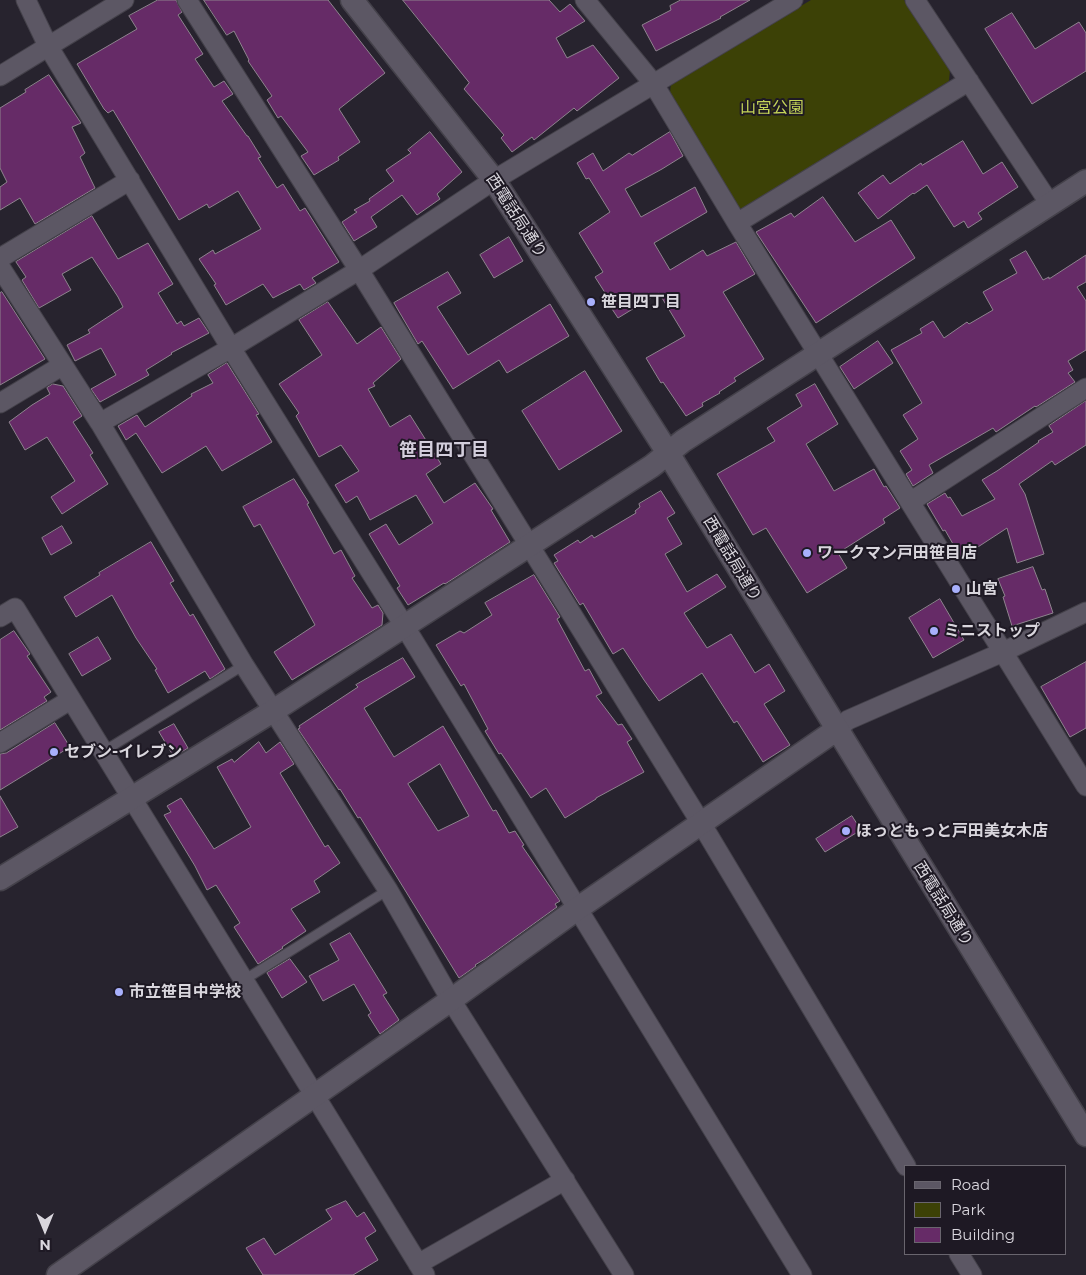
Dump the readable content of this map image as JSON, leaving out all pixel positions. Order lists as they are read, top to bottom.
{
  "streets": {
    "street": ["西電話局通り"]
  },
  "districts": ["笹目四丁目"],
  "parks": ["山宮公園"],
  "places": [
    "笹目四丁目",
    "ワークマン戸田笹目店",
    "山宮",
    "ミニストップ",
    "セブン-イレブン",
    "ほっともっと戸田美女木店",
    "市立笹目中学校"
  ],
  "legend": ["Road", "Park", "Building"],
  "north": "bottom"
}
